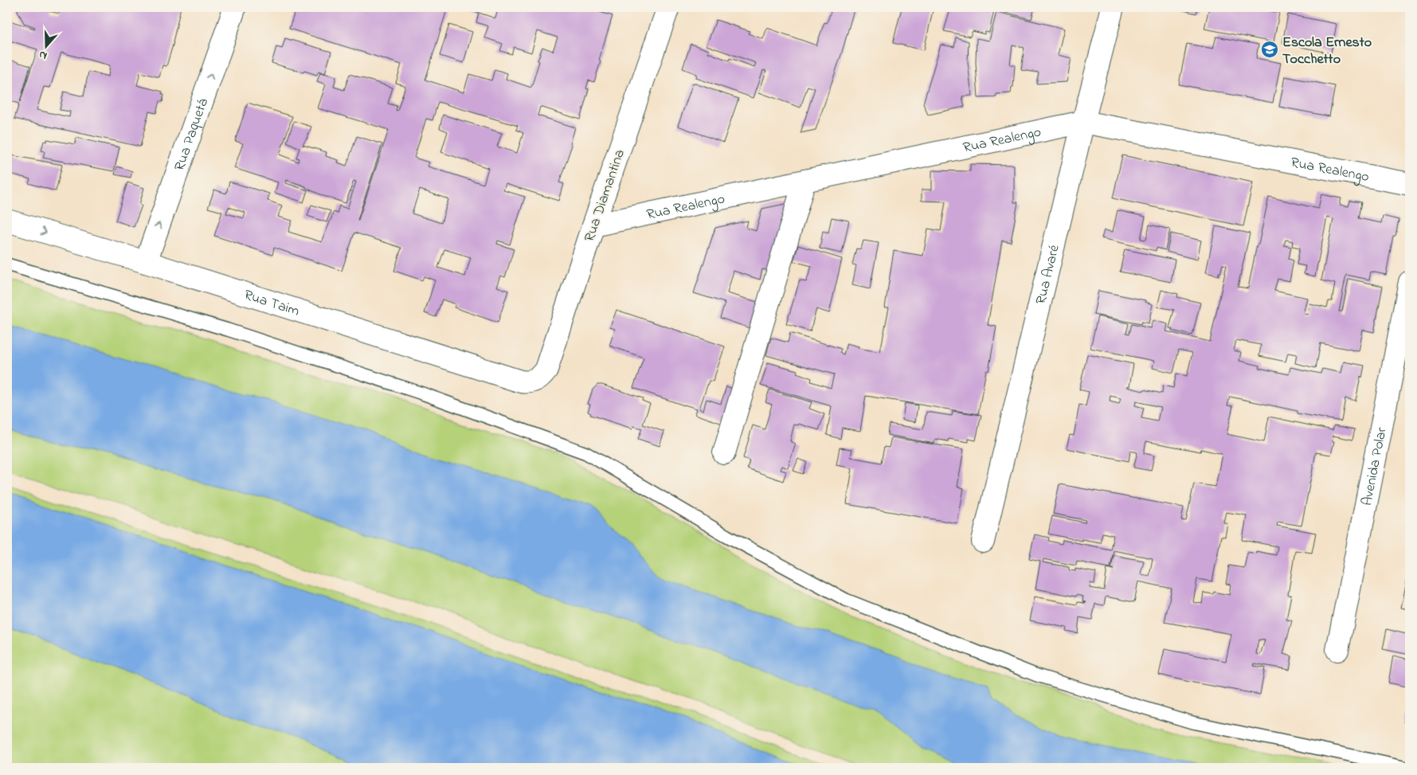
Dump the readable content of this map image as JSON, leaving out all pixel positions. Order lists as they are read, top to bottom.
{
  "streets": {
    "street": [
      "Rua Paquetá",
      "Rua Realengo",
      "Rua Diamantina",
      "Rua Avaré",
      "Rua Taim",
      "Avenida Polar"
    ]
  },
  "crossings": [
    ["Rua Paquetá", "Rua Taim"],
    ["Rua Realengo", "Rua Diamantina"],
    ["Rua Realengo", "Rua Avaré"],
    ["Rua Diamantina", "Rua Taim"]
  ],
  "one_way": ["Rua Paquetá"],
  "places": {
    "school or university": ["Escola Ernesto Tocchetto"]
  },
  "north": "bottom"
}
